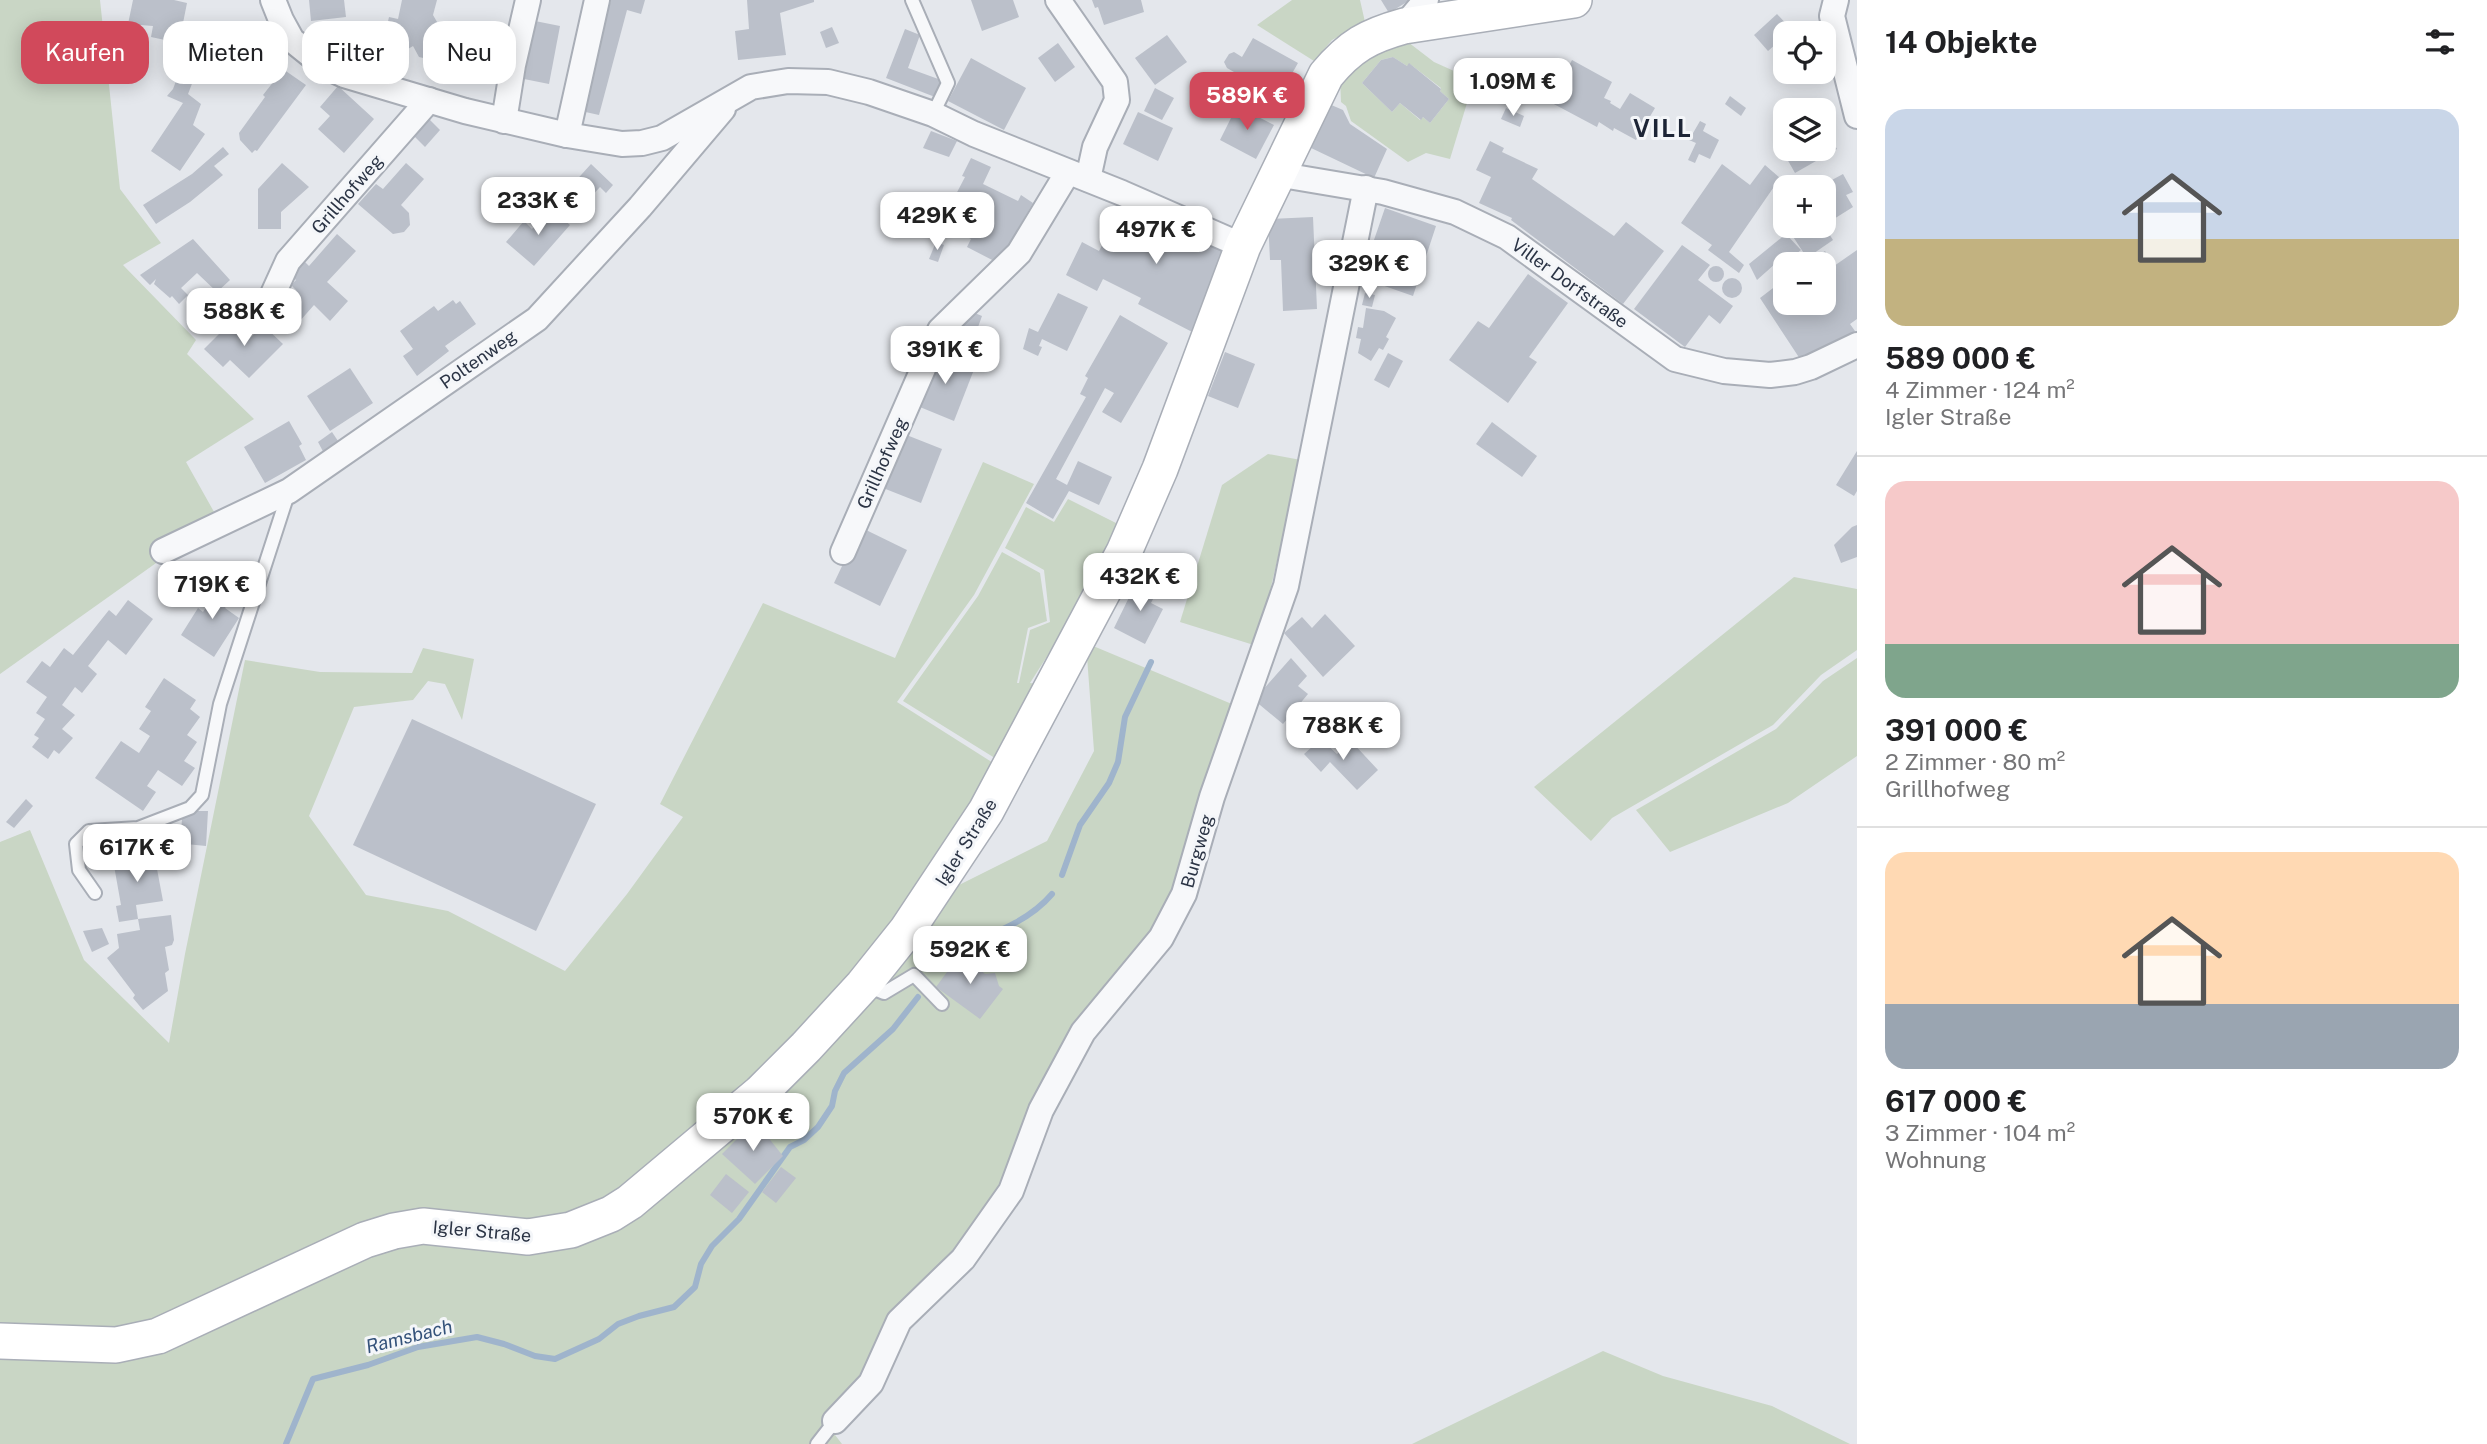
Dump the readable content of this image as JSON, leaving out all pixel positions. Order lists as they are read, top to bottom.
{
  "streets": {
    "main road": ["Igler Straße"],
    "street": [
      "Grillhofweg",
      "Viller Dorfstraße",
      "Poltenweg",
      "Burgweg"
    ]
  },
  "crossings": [
    ["Viller Dorfstraße", "Igler Straße"],
    ["Viller Dorfstraße", "Burgweg"]
  ],
  "districts": ["VILL"],
  "water": ["Ramsbach"],
  "page": {
    "heading": "14 Objekte",
    "map_buttons": ["+", "−"],
    "chip": [
      "Kaufen",
      "Mieten",
      "Filter",
      "Neu"
    ],
    "price": [
      "1.09M €",
      "589K €",
      "233K €",
      "429K €",
      "497K €",
      "329K €",
      "588K €",
      "391K €",
      "432K €",
      "719K €",
      "788K €",
      "617K €",
      "592K €",
      "570K €"
    ],
    "list": [
      {
        "name": "589 000 €",
        "note": "4 Zimmer · 124 m² · Igler Straße"
      },
      {
        "name": "391 000 €",
        "note": "2 Zimmer · 80 m² · Grillhofweg"
      },
      {
        "name": "617 000 €",
        "note": "3 Zimmer · 104 m² · Wohnung"
      }
    ]
  }
}
